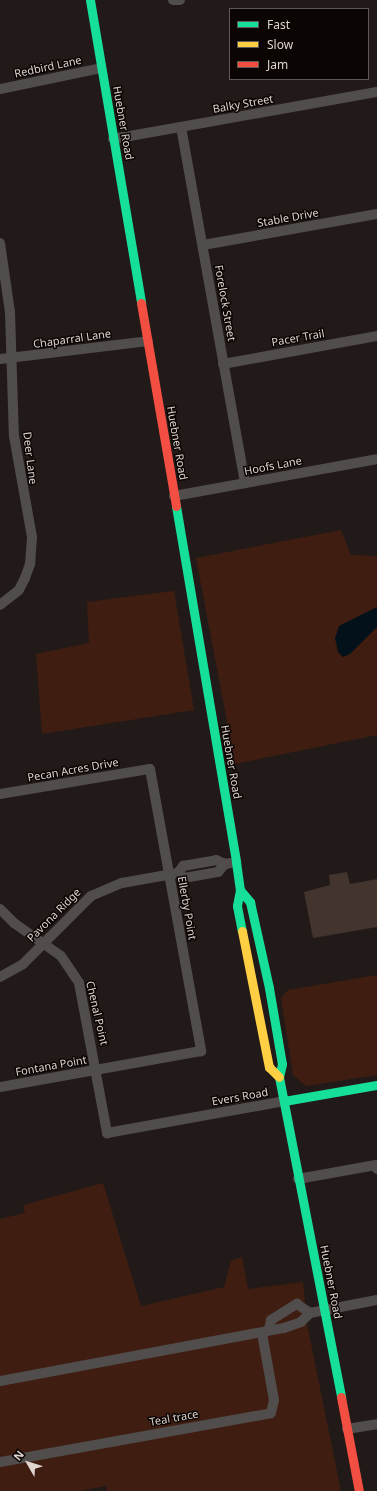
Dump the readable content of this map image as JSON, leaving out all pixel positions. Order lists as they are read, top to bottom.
{
  "streets": {
    "main road": ["Huebner Road", "Evers Road"],
    "street": [
      "Redbird Lane",
      "Balky Street",
      "Stable Drive",
      "Forelock Street",
      "Pacer Trail",
      "Chaparral Lane",
      "Deer Lane",
      "Hoofs Lane",
      "Pecan Acres Drive",
      "Ellerby Point",
      "Pavona Ridge",
      "Chenal Point",
      "Fontana Point",
      "Teal trace"
    ]
  },
  "crossings": [
    ["Redbird Lane", "Huebner Road"],
    ["Balky Street", "Huebner Road"],
    ["Balky Street", "Forelock Street"],
    ["Huebner Road", "Chaparral Lane"],
    ["Huebner Road", "Hoofs Lane"],
    ["Huebner Road", "Pavona Ridge"],
    ["Huebner Road", "Evers Road"],
    ["Stable Drive", "Forelock Street"],
    ["Forelock Street", "Pacer Trail"],
    ["Forelock Street", "Hoofs Lane"],
    ["Chaparral Lane", "Deer Lane"],
    ["Pecan Acres Drive", "Ellerby Point"],
    ["Ellerby Point", "Pavona Ridge"],
    ["Ellerby Point", "Fontana Point"],
    ["Pavona Ridge", "Chenal Point"],
    ["Chenal Point", "Fontana Point"],
    ["Chenal Point", "Evers Road"]
  ],
  "legend": ["Fast", "Slow", "Jam"],
  "north": "top left"
}
